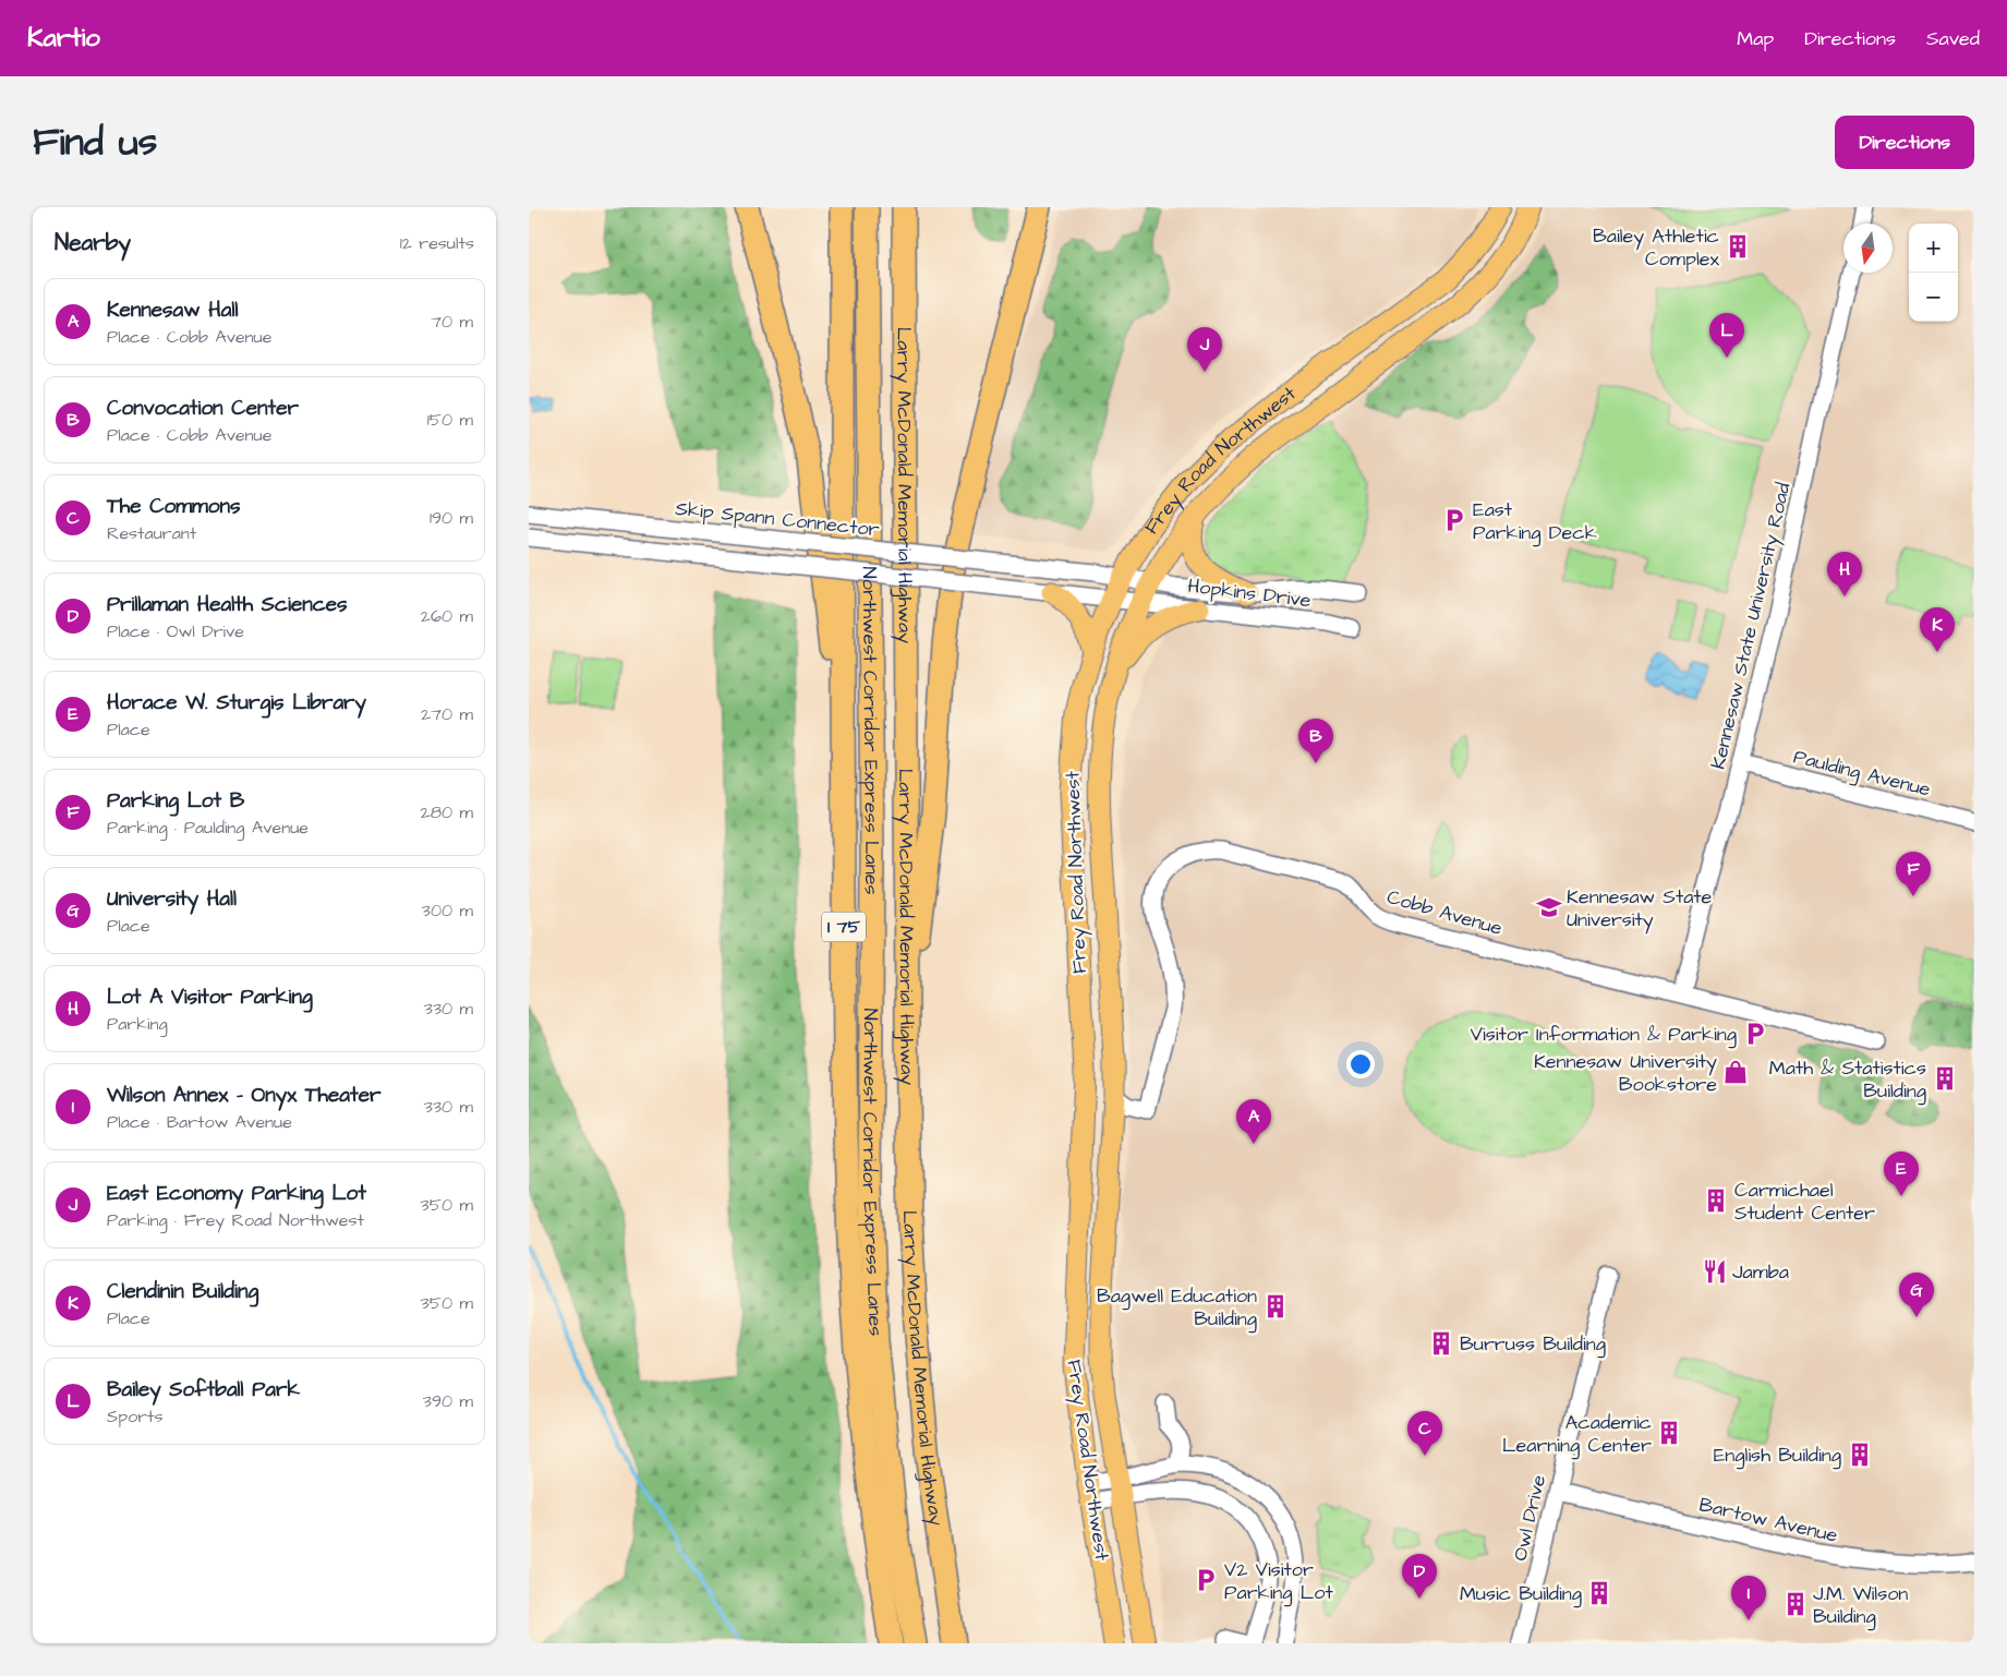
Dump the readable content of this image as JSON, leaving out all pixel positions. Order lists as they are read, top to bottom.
{
  "streets": {
    "highway": ["Larry McDonald Memorial Highway", "Northwest Corridor Express Lanes", "I 75"],
    "main road": ["Frey Road Northwest"],
    "street": [
      "Skip Spann Connector",
      "Hopkins Drive",
      "Kennesaw State University Road",
      "Paulding Avenue",
      "Cobb Avenue",
      "Owl Drive",
      "Bartow Avenue"
    ]
  },
  "crossings": [
    ["Frey Road Northwest", "Skip Spann Connector"],
    ["Frey Road Northwest", "Hopkins Drive"],
    ["Frey Road Northwest", "Cobb Avenue"],
    ["Skip Spann Connector", "Hopkins Drive"],
    ["Kennesaw State University Road", "Paulding Avenue"],
    ["Kennesaw State University Road", "Cobb Avenue"],
    ["Owl Drive", "Bartow Avenue"]
  ],
  "places": {
    "building": [
      "Bailey Athletic Complex",
      "Math & Statistics Building",
      "Carmichael Student Center",
      "Bagwell Education Building",
      "Burruss Building",
      "Academic Learning Center",
      "English Building",
      "Music Building",
      "J.M. Wilson Building"
    ],
    "parking": ["East Parking Deck", "Visitor Information & Parking", "V2 Visitor Parking Lot"],
    "school or university": ["Kennesaw State University"],
    "shop": ["Kennesaw University Bookstore"],
    "restaurant": ["Jamba"]
  },
  "north": "bottom",
  "page": {
    "header": "Kartio",
    "nav": ["Map", "Directions", "Saved"],
    "title": "Find us",
    "buttons": "Directions",
    "heading": ["Nearby", "12 results"],
    "map_buttons": ["+", "−"],
    "list": [
      {
        "mark": "A",
        "name": "Kennesaw Hall",
        "note": "Place · Cobb Avenue",
        "value": "70 m"
      },
      {
        "mark": "B",
        "name": "Convocation Center",
        "note": "Place · Cobb Avenue",
        "value": "150 m"
      },
      {
        "mark": "C",
        "name": "The Commons",
        "note": "Restaurant",
        "value": "190 m"
      },
      {
        "mark": "D",
        "name": "Prillaman Health Sciences",
        "note": "Place · Owl Drive",
        "value": "260 m"
      },
      {
        "mark": "E",
        "name": "Horace W. Sturgis Library",
        "note": "Place",
        "value": "270 m"
      },
      {
        "mark": "F",
        "name": "Parking Lot B",
        "note": "Parking · Paulding Avenue",
        "value": "280 m"
      },
      {
        "mark": "G",
        "name": "University Hall",
        "note": "Place",
        "value": "300 m"
      },
      {
        "mark": "H",
        "name": "Lot A Visitor Parking",
        "note": "Parking",
        "value": "330 m"
      },
      {
        "mark": "I",
        "name": "Wilson Annex - Onyx Theater",
        "note": "Place · Bartow Avenue",
        "value": "330 m"
      },
      {
        "mark": "J",
        "name": "East Economy Parking Lot",
        "note": "Parking · Frey Road Northwest",
        "value": "350 m"
      },
      {
        "mark": "K",
        "name": "Clendinin Building",
        "note": "Place",
        "value": "350 m"
      },
      {
        "mark": "L",
        "name": "Bailey Softball Park",
        "note": "Sports",
        "value": "390 m"
      }
    ],
    "pins": [
      "L",
      "J",
      "H",
      "K",
      "B",
      "F",
      "A",
      "E",
      "G",
      "C",
      "D",
      "I"
    ]
  }
}
